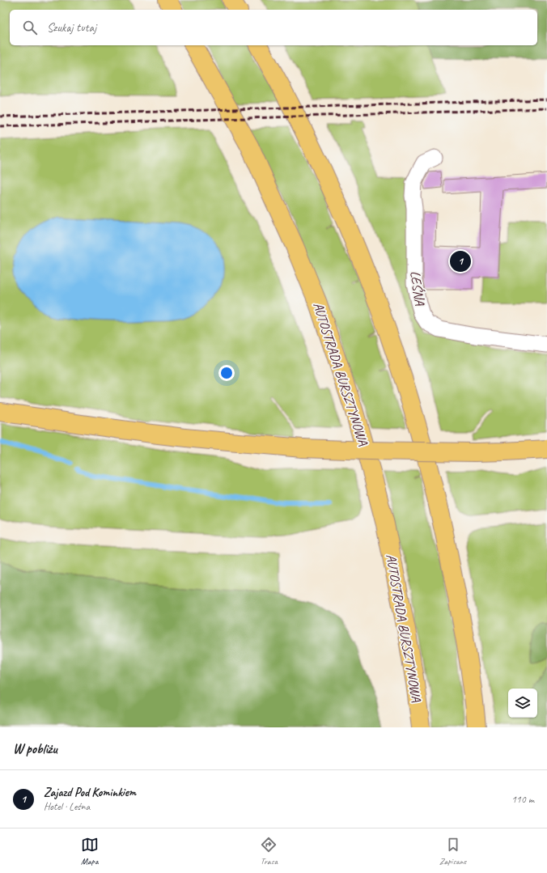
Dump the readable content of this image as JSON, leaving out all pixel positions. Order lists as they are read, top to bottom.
{
  "streets": {
    "main road": ["AUTOSTRADA BURSZTYNOWA"],
    "street": ["LEŚNA"]
  },
  "page": {
    "search": "Szukaj tutaj",
    "pins": "1",
    "heading": "W pobliżu",
    "list": [
      {
        "mark": "1",
        "name": "Zajazd Pod Kominkiem",
        "note": "Hotel · Leśna",
        "value": "110 m"
      }
    ],
    "nav": ["Mapa", "Trasa", "Zapisane"]
  }
}
